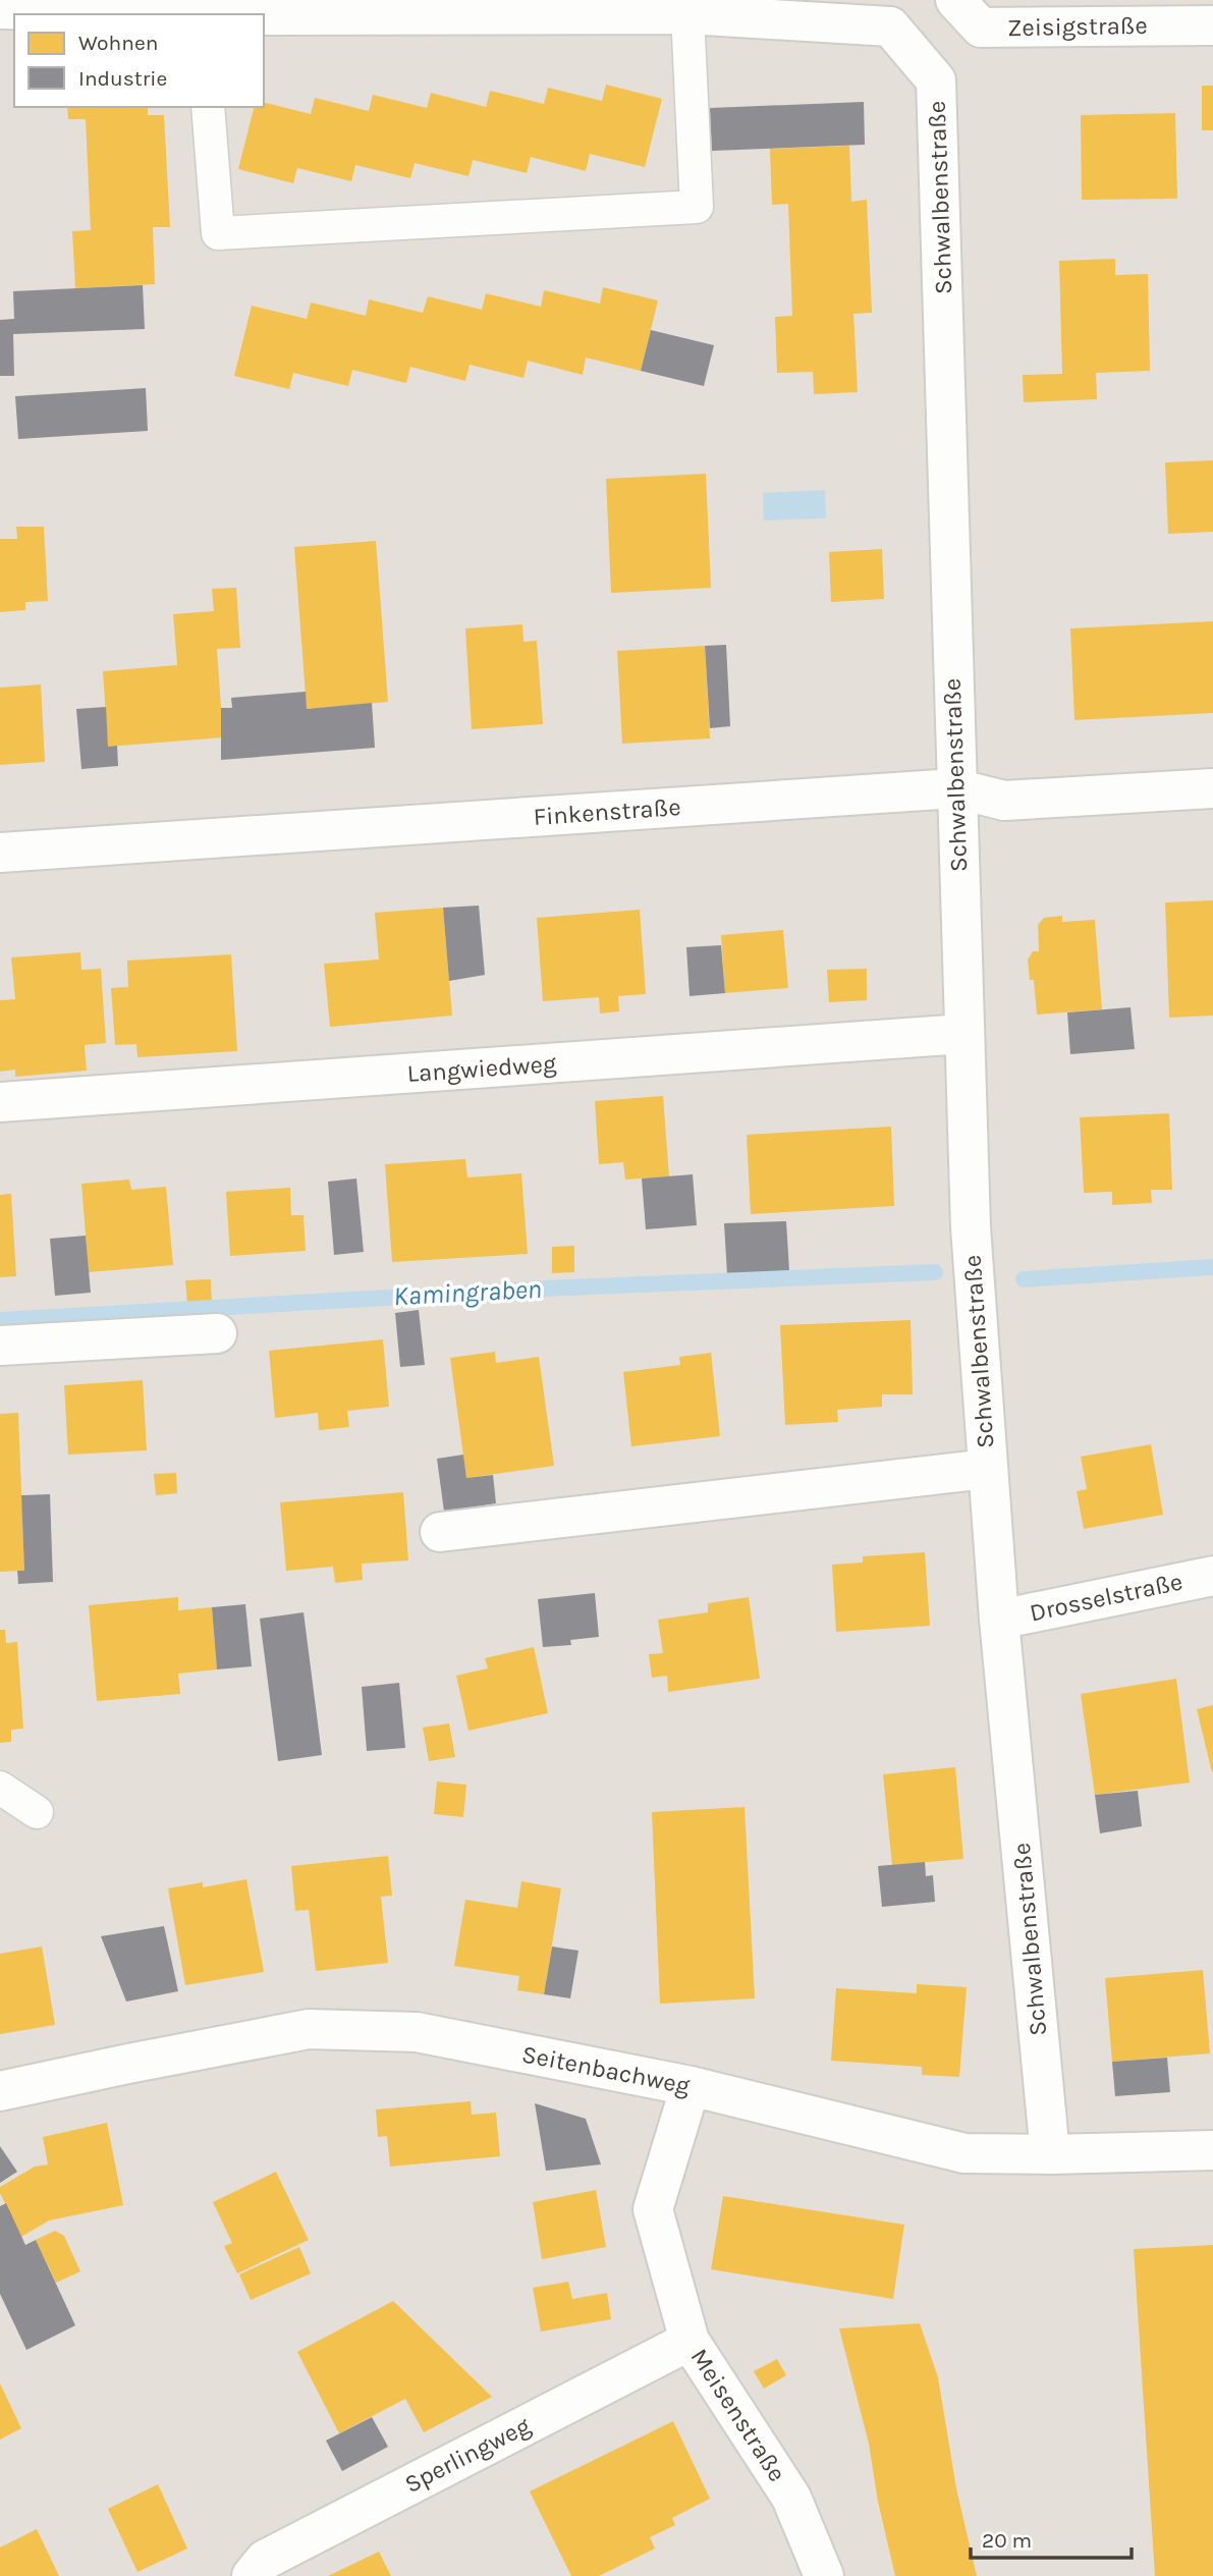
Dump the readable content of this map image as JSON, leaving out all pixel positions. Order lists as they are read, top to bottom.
{
  "streets": {
    "street": [
      "Zeisigstraße",
      "Schwalbenstraße",
      "Finkenstraße",
      "Langwiedweg",
      "Drosselstraße",
      "Seitenbachweg",
      "Meisenstraße",
      "Sperlingweg"
    ]
  },
  "crossings": [
    ["Schwalbenstraße", "Finkenstraße"],
    ["Schwalbenstraße", "Langwiedweg"],
    ["Schwalbenstraße", "Drosselstraße"],
    ["Schwalbenstraße", "Seitenbachweg"],
    ["Seitenbachweg", "Meisenstraße"],
    ["Meisenstraße", "Sperlingweg"]
  ],
  "water": ["Kamingraben"],
  "legend": ["Wohnen", "Industrie"],
  "scale_bar": "20 m"
}
